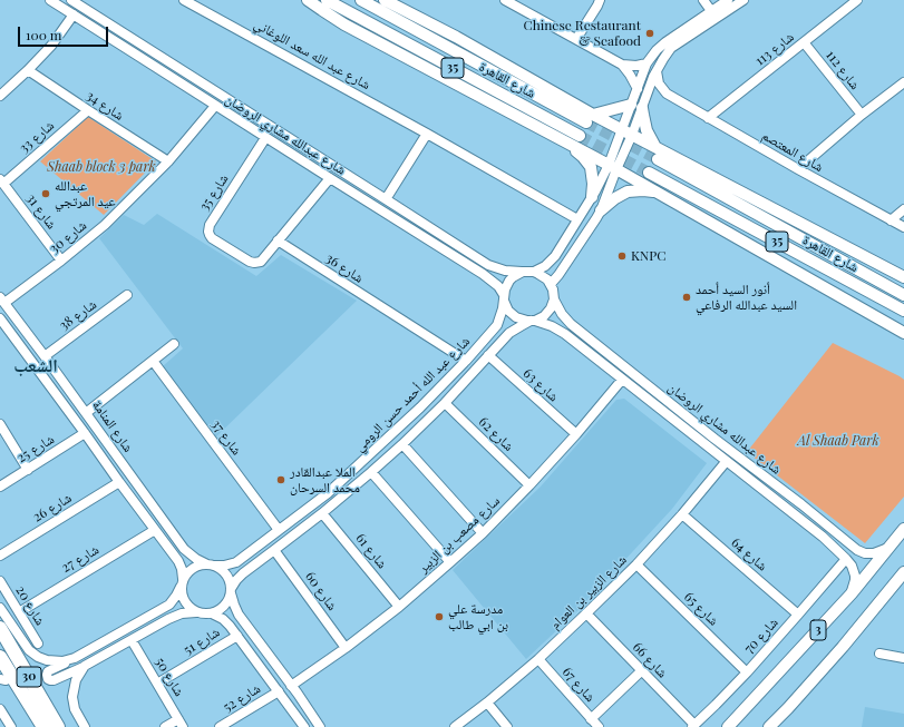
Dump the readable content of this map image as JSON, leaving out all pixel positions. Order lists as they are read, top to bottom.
{
  "streets": {
    "highway": ["30"],
    "main road": ["35", "شارع القاهرة", "3"],
    "street": [
      "شارع 113",
      "شارع عبد الله سعد اللوغاني",
      "شارع 112",
      "شارع 34",
      "شارع عبدالله مشاري الروضان",
      "شارع 33",
      "شارع المعتصم",
      "شارع 35",
      "شارع 31",
      "شارع 30",
      "شارع 36",
      "شارع 38",
      "شارع 63",
      "شارع عبد الله أحمد حسن الرومي",
      "شارع المنامة",
      "شارع 62",
      "شارع 37",
      "شارع 25",
      "شارع 26",
      "سارع مصعب بن الزبير",
      "شارع 61",
      "شارع 64",
      "شارع 27",
      "شارع 60",
      "شارع الزبير بن العوام",
      "شارع 20",
      "شارع 65",
      "شارع 70",
      "شارع 51",
      "شارع 66",
      "شارع 50",
      "شارع 67",
      "شارع 52"
    ]
  },
  "crossings": [
    ["شارع 113", "شارع 112"],
    ["شارع 113", "شارع المعتصم"],
    ["شارع 34", "شارع 33"],
    ["شارع 34", "شارع 30"],
    ["شارع عبدالله مشاري الروضان", "شارع 35"],
    ["شارع عبدالله مشاري الروضان", "شارع 30"],
    ["شارع عبدالله مشاري الروضان", "شارع عبد الله أحمد حسن الرومي"],
    ["شارع عبدالله مشاري الروضان", "سارع مصعب بن الزبير"],
    ["شارع عبدالله مشاري الروضان", "شارع الزبير بن العوام"],
    ["شارع عبدالله مشاري الروضان", "3"],
    ["شارع عبدالله مشاري الروضان", "شارع 70"],
    ["شارع 33", "شارع 31"],
    ["شارع 35", "شارع 36"],
    ["شارع 31", "شارع 30"],
    ["شارع 30", "شارع المنامة"],
    ["شارع 36", "شارع عبد الله أحمد حسن الرومي"],
    ["شارع 38", "شارع المنامة"],
    ["شارع 63", "شارع عبد الله أحمد حسن الرومي"],
    ["شارع 63", "سارع مصعب بن الزبير"],
    ["شارع عبد الله أحمد حسن الرومي", "شارع المنامة"],
    ["شارع عبد الله أحمد حسن الرومي", "شارع 62"],
    ["شارع عبد الله أحمد حسن الرومي", "شارع 37"],
    ["شارع عبد الله أحمد حسن الرومي", "سارع مصعب بن الزبير"],
    ["شارع عبد الله أحمد حسن الرومي", "شارع 61"],
    ["شارع عبد الله أحمد حسن الرومي", "شارع 60"],
    ["شارع المنامة", "شارع 25"],
    ["شارع المنامة", "شارع 26"],
    ["شارع المنامة", "شارع 27"],
    ["شارع 62", "سارع مصعب بن الزبير"],
    ["سارع مصعب بن الزبير", "شارع 61"],
    ["سارع مصعب بن الزبير", "شارع 60"],
    ["شارع 64", "شارع الزبير بن العوام"],
    ["شارع 64", "شارع 70"],
    ["شارع 27", "شارع 20"],
    ["شارع الزبير بن العوام", "شارع 65"],
    ["شارع الزبير بن العوام", "شارع 66"],
    ["شارع الزبير بن العوام", "شارع 67"],
    ["شارع 65", "شارع 70"],
    ["شارع 70", "شارع 66"],
    ["شارع 51", "شارع 50"]
  ],
  "districts": ["الشعب"],
  "parks": ["Shaab block 3 park", "Al Shaab Park"],
  "places": [
    "Chinese Restaurant & Seafood",
    "عبدالله عيد المرتجي",
    "KNPC",
    "أنور السيد أحمد السيد عبدالله الرفاعي",
    "الملا عبدالقادر محمد السرحان",
    "مدرسة علي بن ابي طالب"
  ],
  "scale_bar": "100 m"
}
